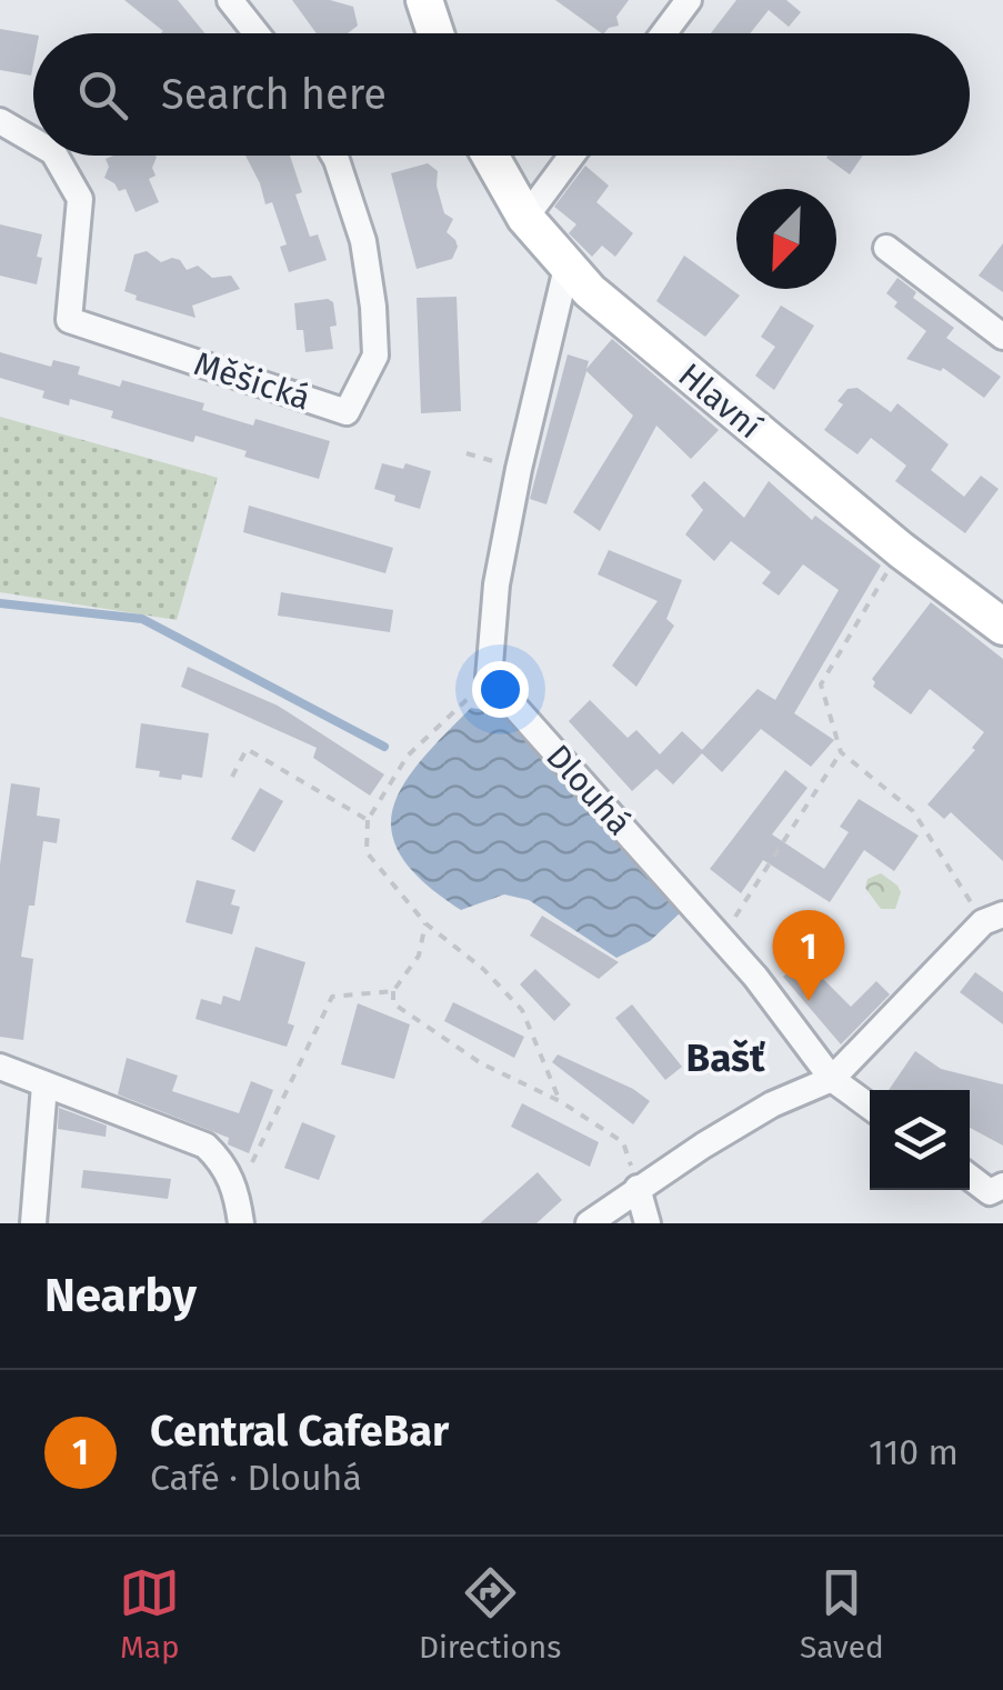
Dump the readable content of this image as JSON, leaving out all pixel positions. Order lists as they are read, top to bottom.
{
  "streets": {
    "street": ["Měšická", "Hlavní", "Dlouhá"]
  },
  "districts": ["Bašť"],
  "north": "bottom left",
  "page": {
    "search": "Search here",
    "pins": "1",
    "heading": "Nearby",
    "list": [
      {
        "mark": "1",
        "name": "Central CafeBar",
        "note": "Café · Dlouhá",
        "value": "110 m"
      }
    ],
    "nav": ["Map", "Directions", "Saved"]
  }
}
